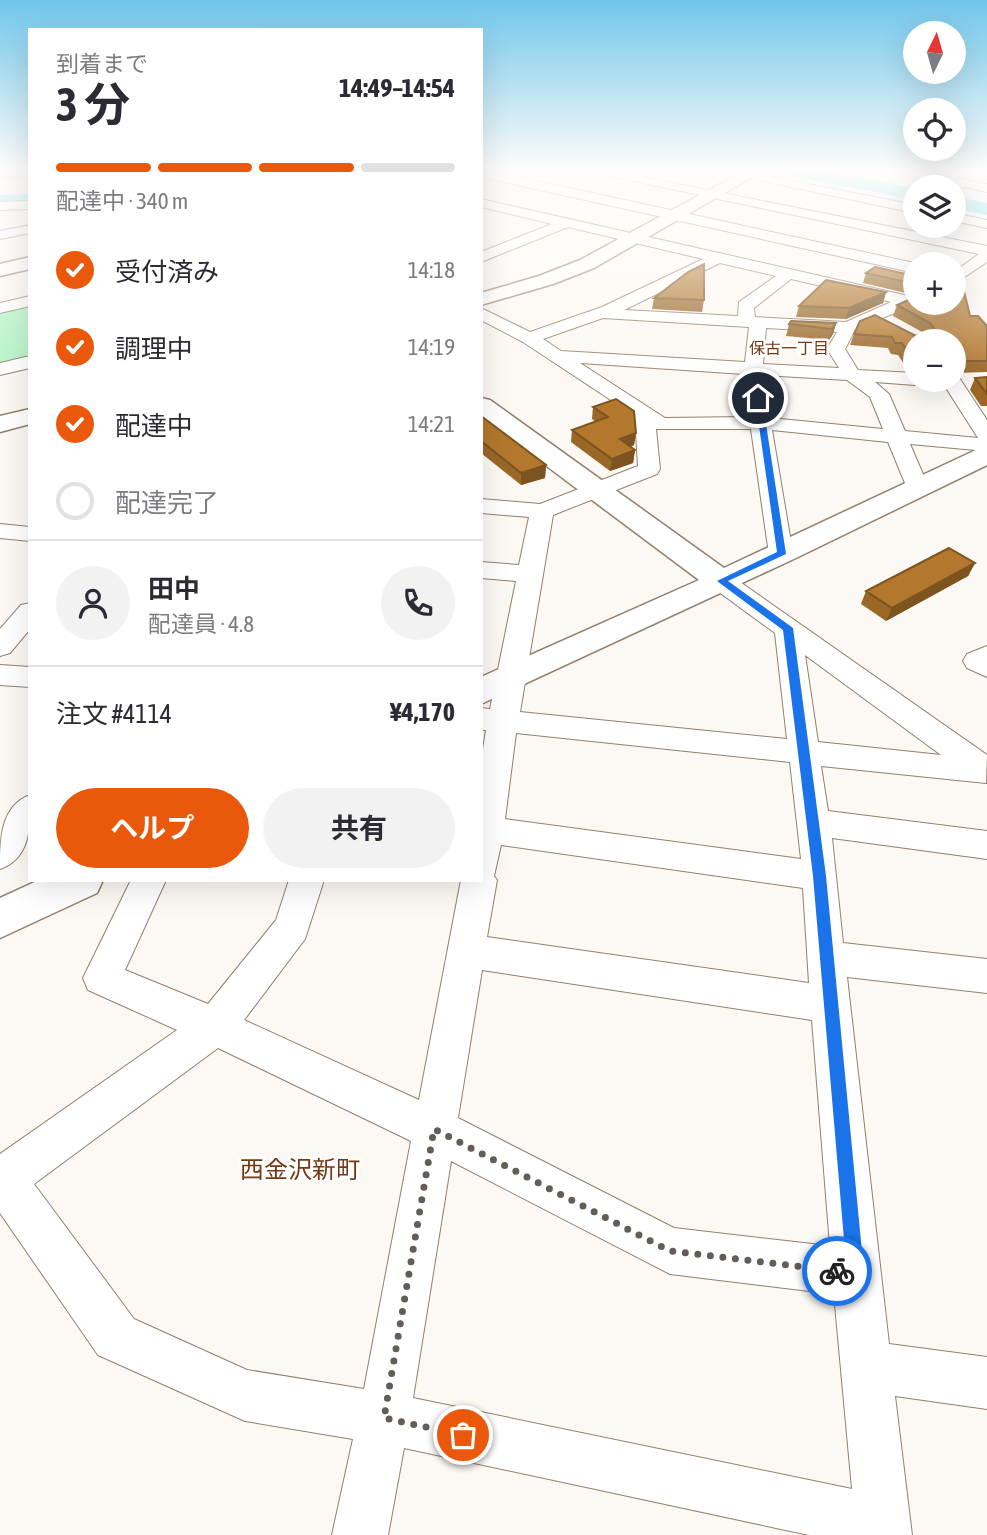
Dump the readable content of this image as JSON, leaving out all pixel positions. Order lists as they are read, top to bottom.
{
  "districts": ["保古一丁目", "西金沢新町"],
  "north": "top",
  "page": {
    "map_buttons": ["+", "−"],
    "heading": ["3 分", "到着まで", "14:49–14:54"],
    "panel": [
      "田中",
      "配達員 · 4.8",
      "注文 #4114",
      "¥4,170"
    ],
    "bar": "配達中 · 340 m",
    "list": [
      ["受付済み", "14:18"],
      ["調理中", "14:19"],
      ["配達中", "14:21"],
      "配達完了"
    ],
    "buttons": ["ヘルプ", "共有"]
  }
}
